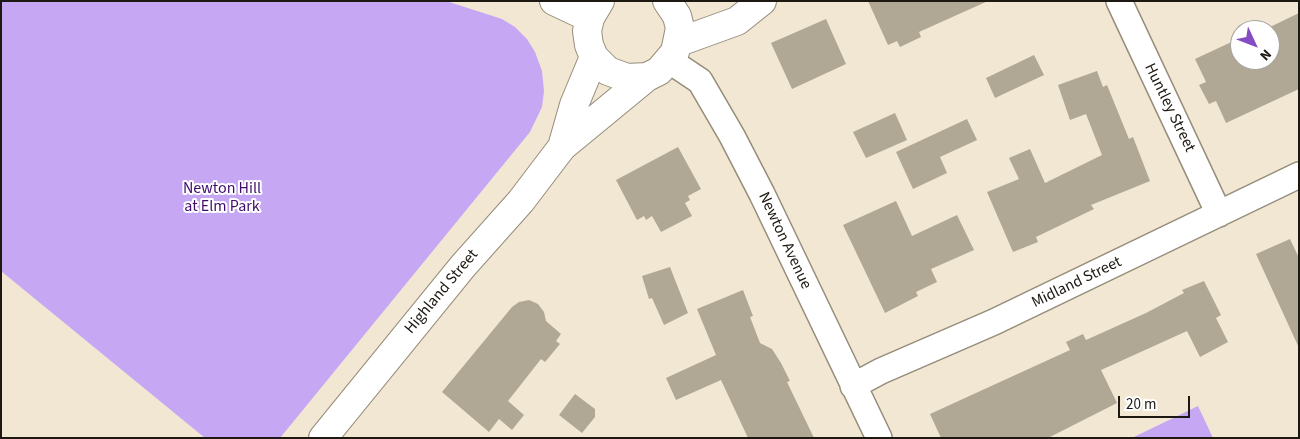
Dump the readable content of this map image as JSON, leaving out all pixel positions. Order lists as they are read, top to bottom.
{
  "streets": {
    "main road": ["Highland Street"],
    "street": ["Huntley Street", "Newton Avenue", "Midland Street"]
  },
  "crossings": [
    ["Huntley Street", "Midland Street"],
    ["Newton Avenue", "Midland Street"],
    ["Newton Avenue", "Highland Street"]
  ],
  "parks": ["Newton Hill at Elm Park"],
  "scale_bar": "20 m",
  "north": "bottom right"
}
